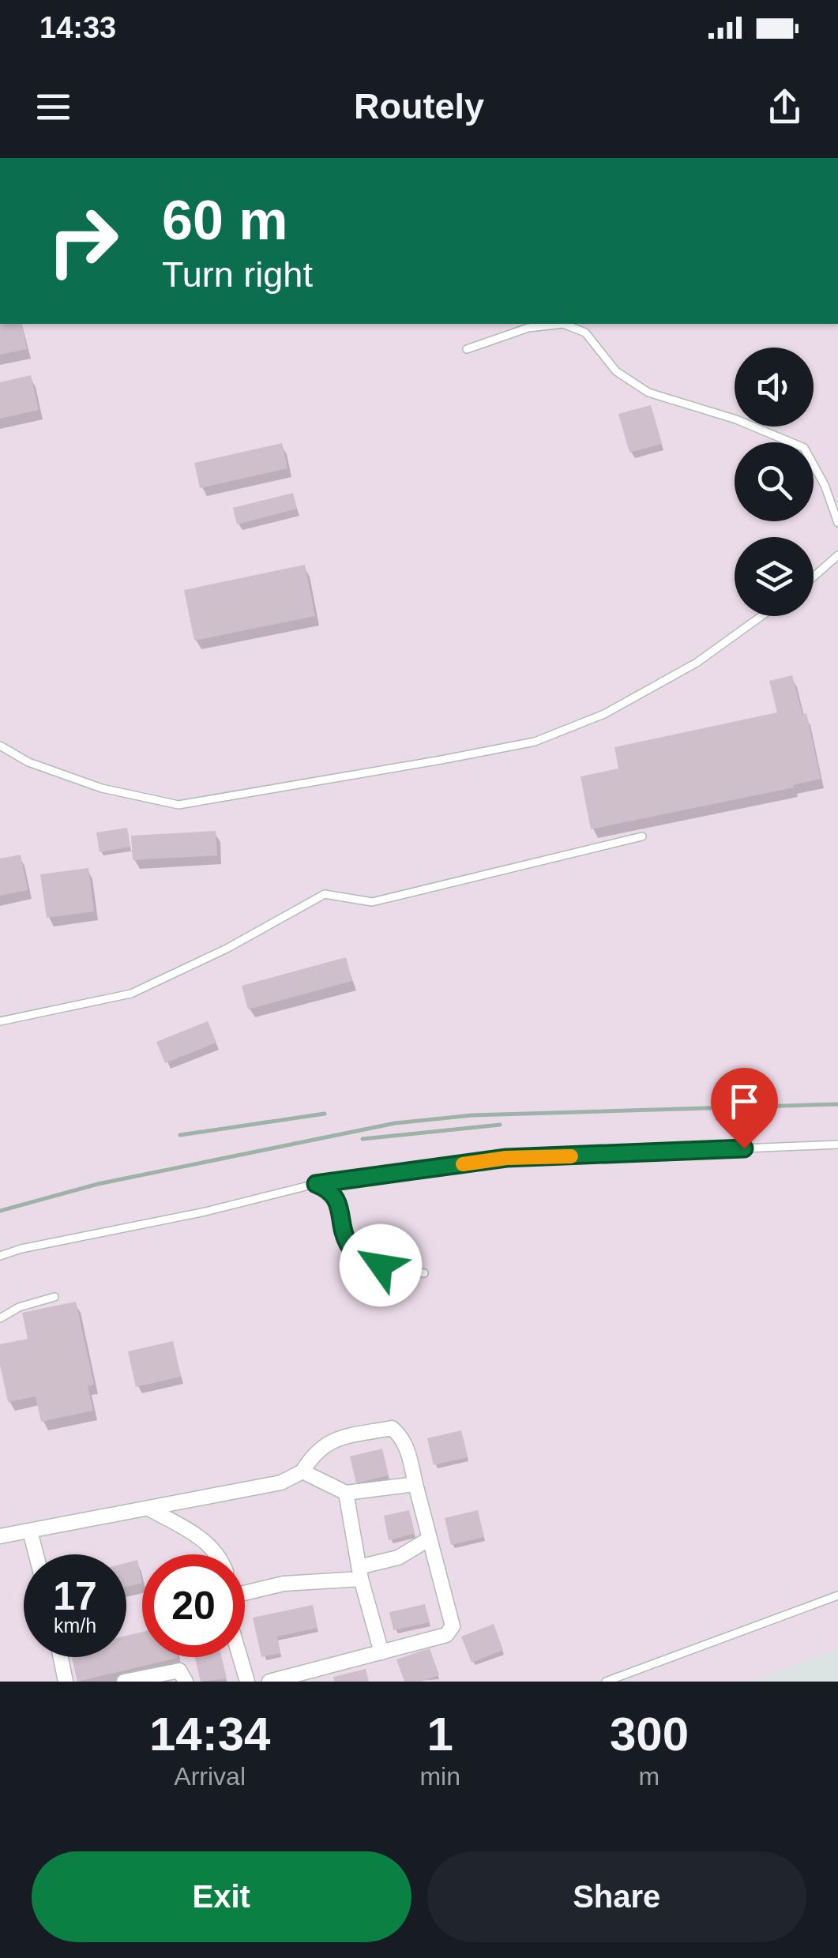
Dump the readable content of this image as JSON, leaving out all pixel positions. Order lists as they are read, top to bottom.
{
  "page": {
    "status": "14:33",
    "header": "Routely",
    "turn": ["60 m", "Turn right"],
    "speed": "17 km/h",
    "limit": "20",
    "eta": [
      "14:34",
      "Arrival",
      "1",
      "min",
      "300",
      "m"
    ],
    "buttons": ["Exit", "Share"]
  }
}
